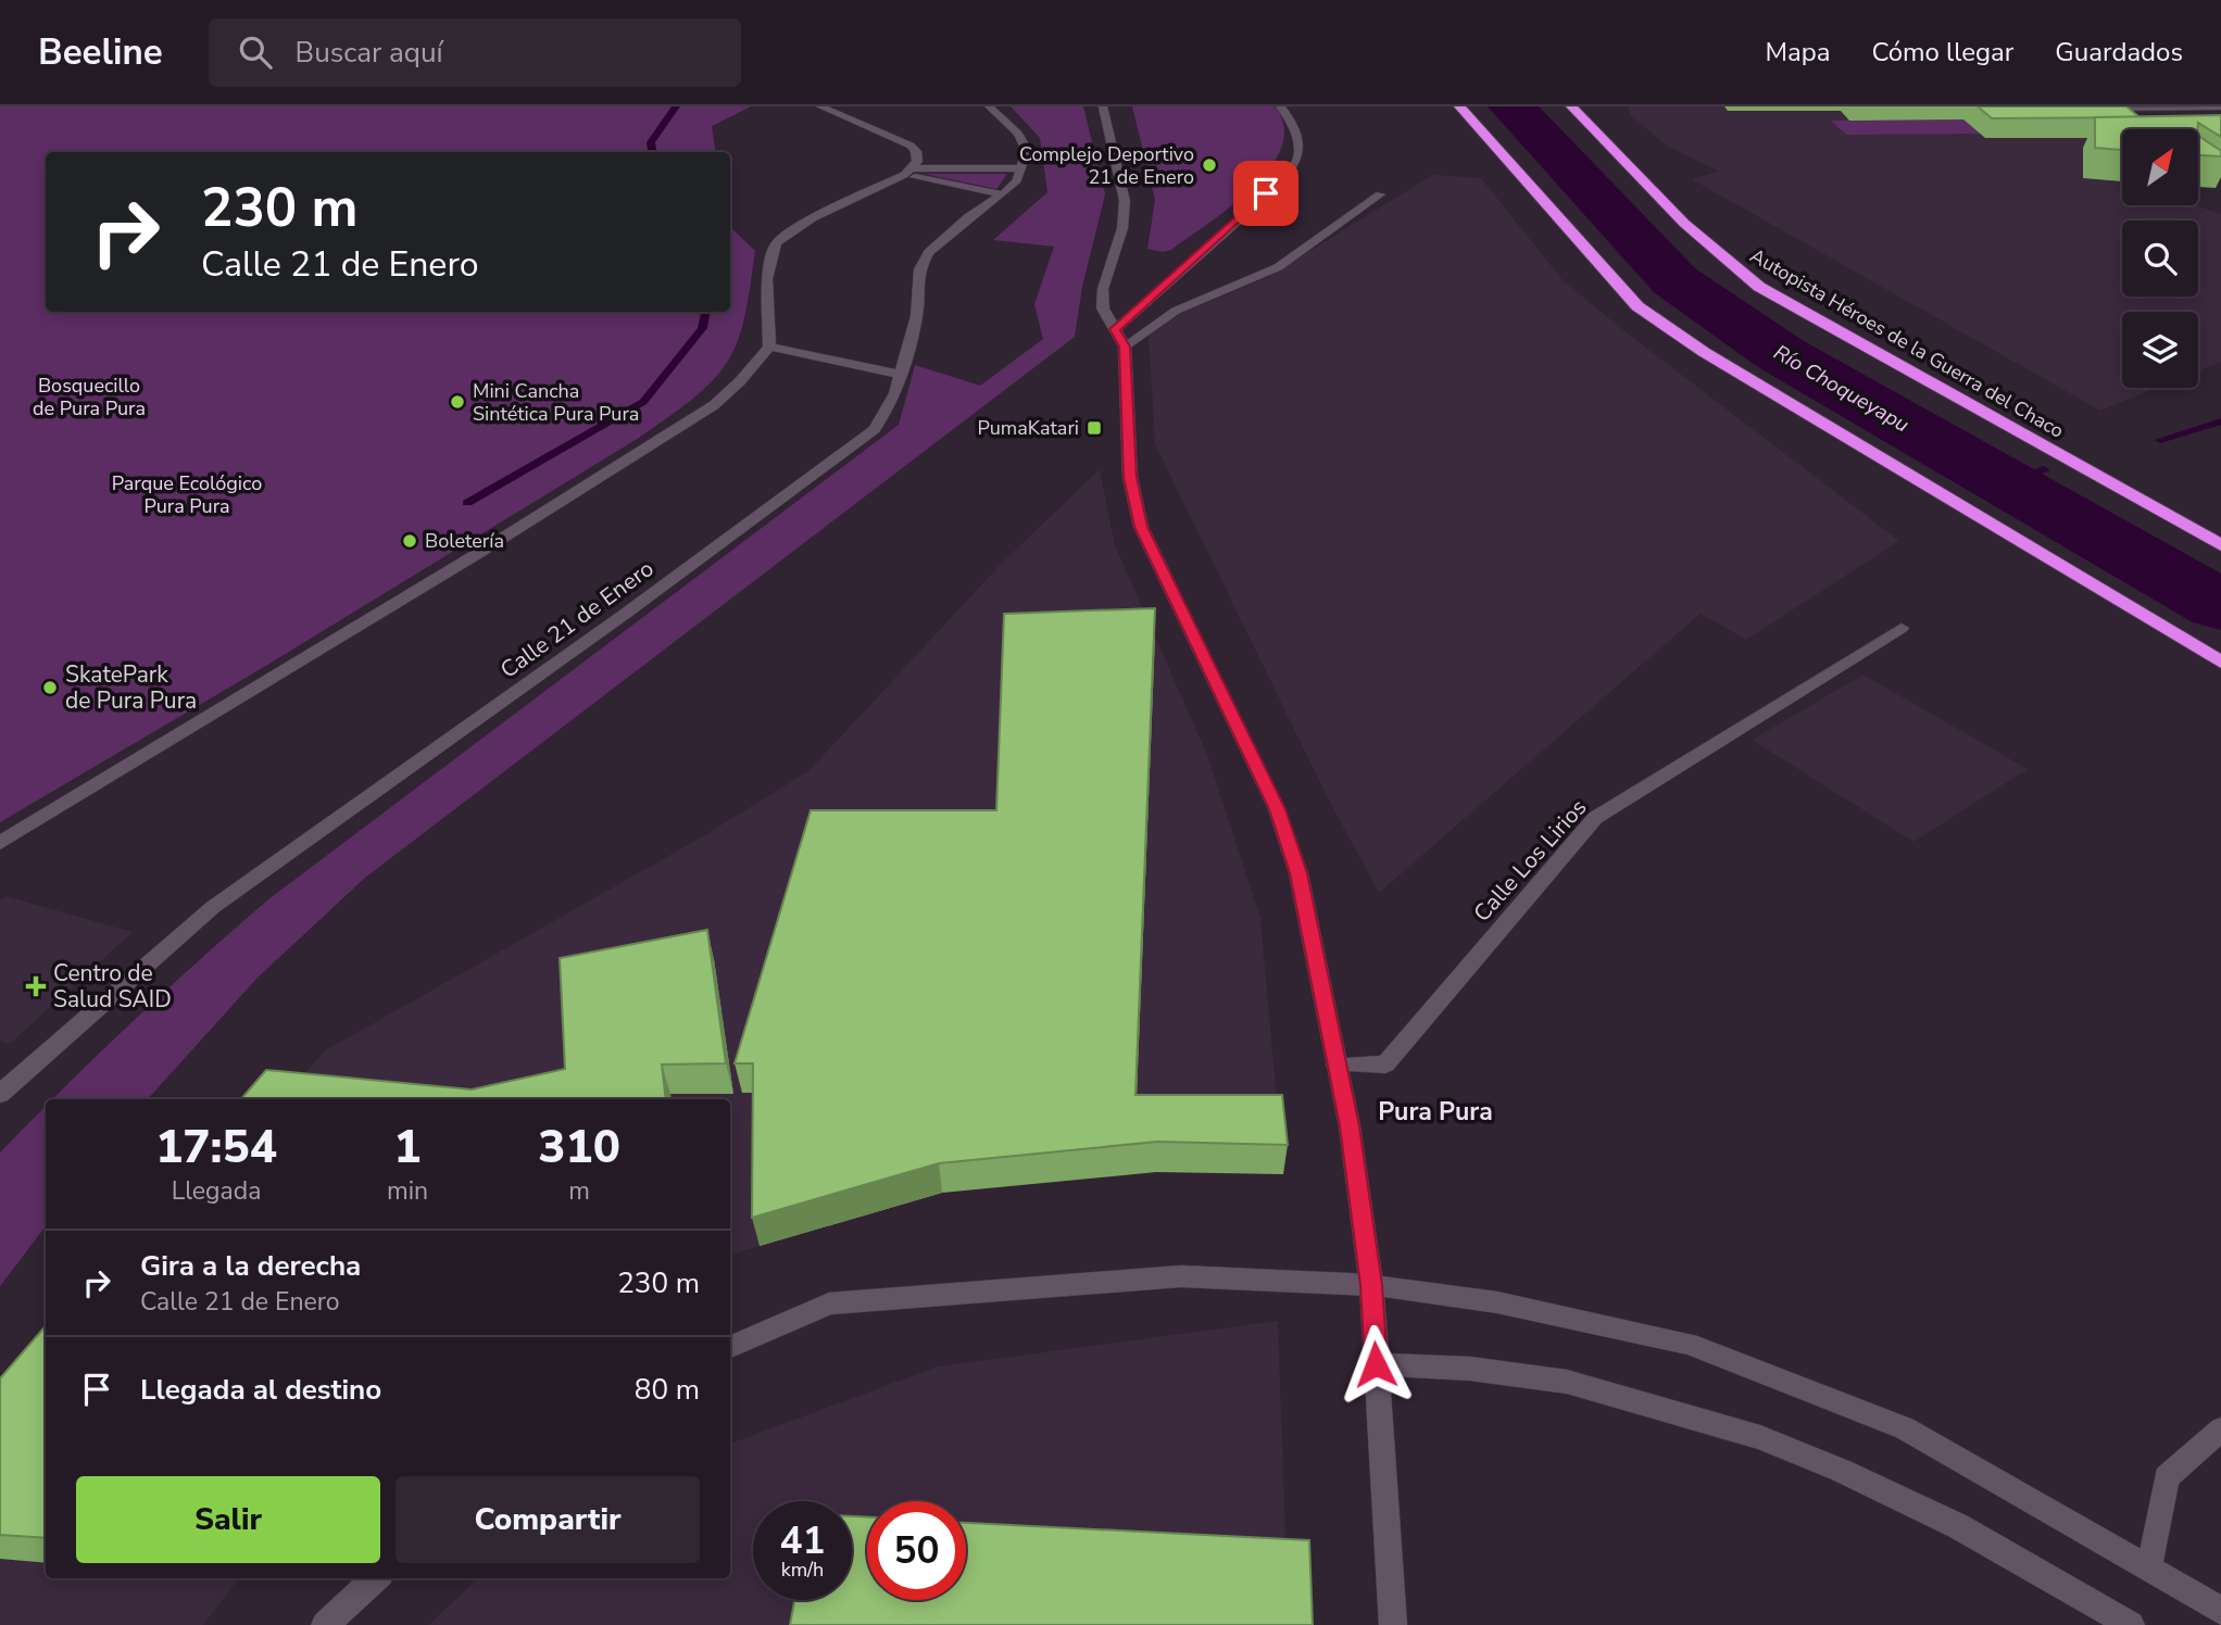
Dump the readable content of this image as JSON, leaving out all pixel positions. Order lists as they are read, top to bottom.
{
  "streets": {
    "highway": ["Autopista Héroes de la Guerra del Chaco"],
    "street": ["Calle 21 de Enero", "Calle Los Lirios"]
  },
  "districts": ["Pura Pura"],
  "water": ["Río Choqueyapu"],
  "parks": ["Bosquecillo de Pura Pura", "Parque Ecológico Pura Pura"],
  "places": {
    "other": [
      "Complejo Deportivo 21 de Enero",
      "Mini Cancha Sintética Pura Pura",
      "Boletería",
      "SkatePark de Pura Pura"
    ],
    "transit": ["PumaKatari"],
    "health": ["Centro de Salud SAID"]
  },
  "north": "top right",
  "page": {
    "header": "Beeline",
    "search": "Buscar aquí",
    "nav": ["Mapa", "Cómo llegar", "Guardados"],
    "turn": ["230 m", "Calle 21 de Enero"],
    "eta": [
      "17:54",
      "Llegada",
      "1",
      "min",
      "310",
      "m"
    ],
    "list": [
      {
        "name": "Gira a la derecha",
        "note": "Calle 21 de Enero",
        "value": "230 m"
      },
      {
        "name": "Llegada al destino",
        "value": "80 m"
      }
    ],
    "buttons": ["Salir", "Compartir"],
    "speed": "41 km/h",
    "limit": "50"
  }
}
